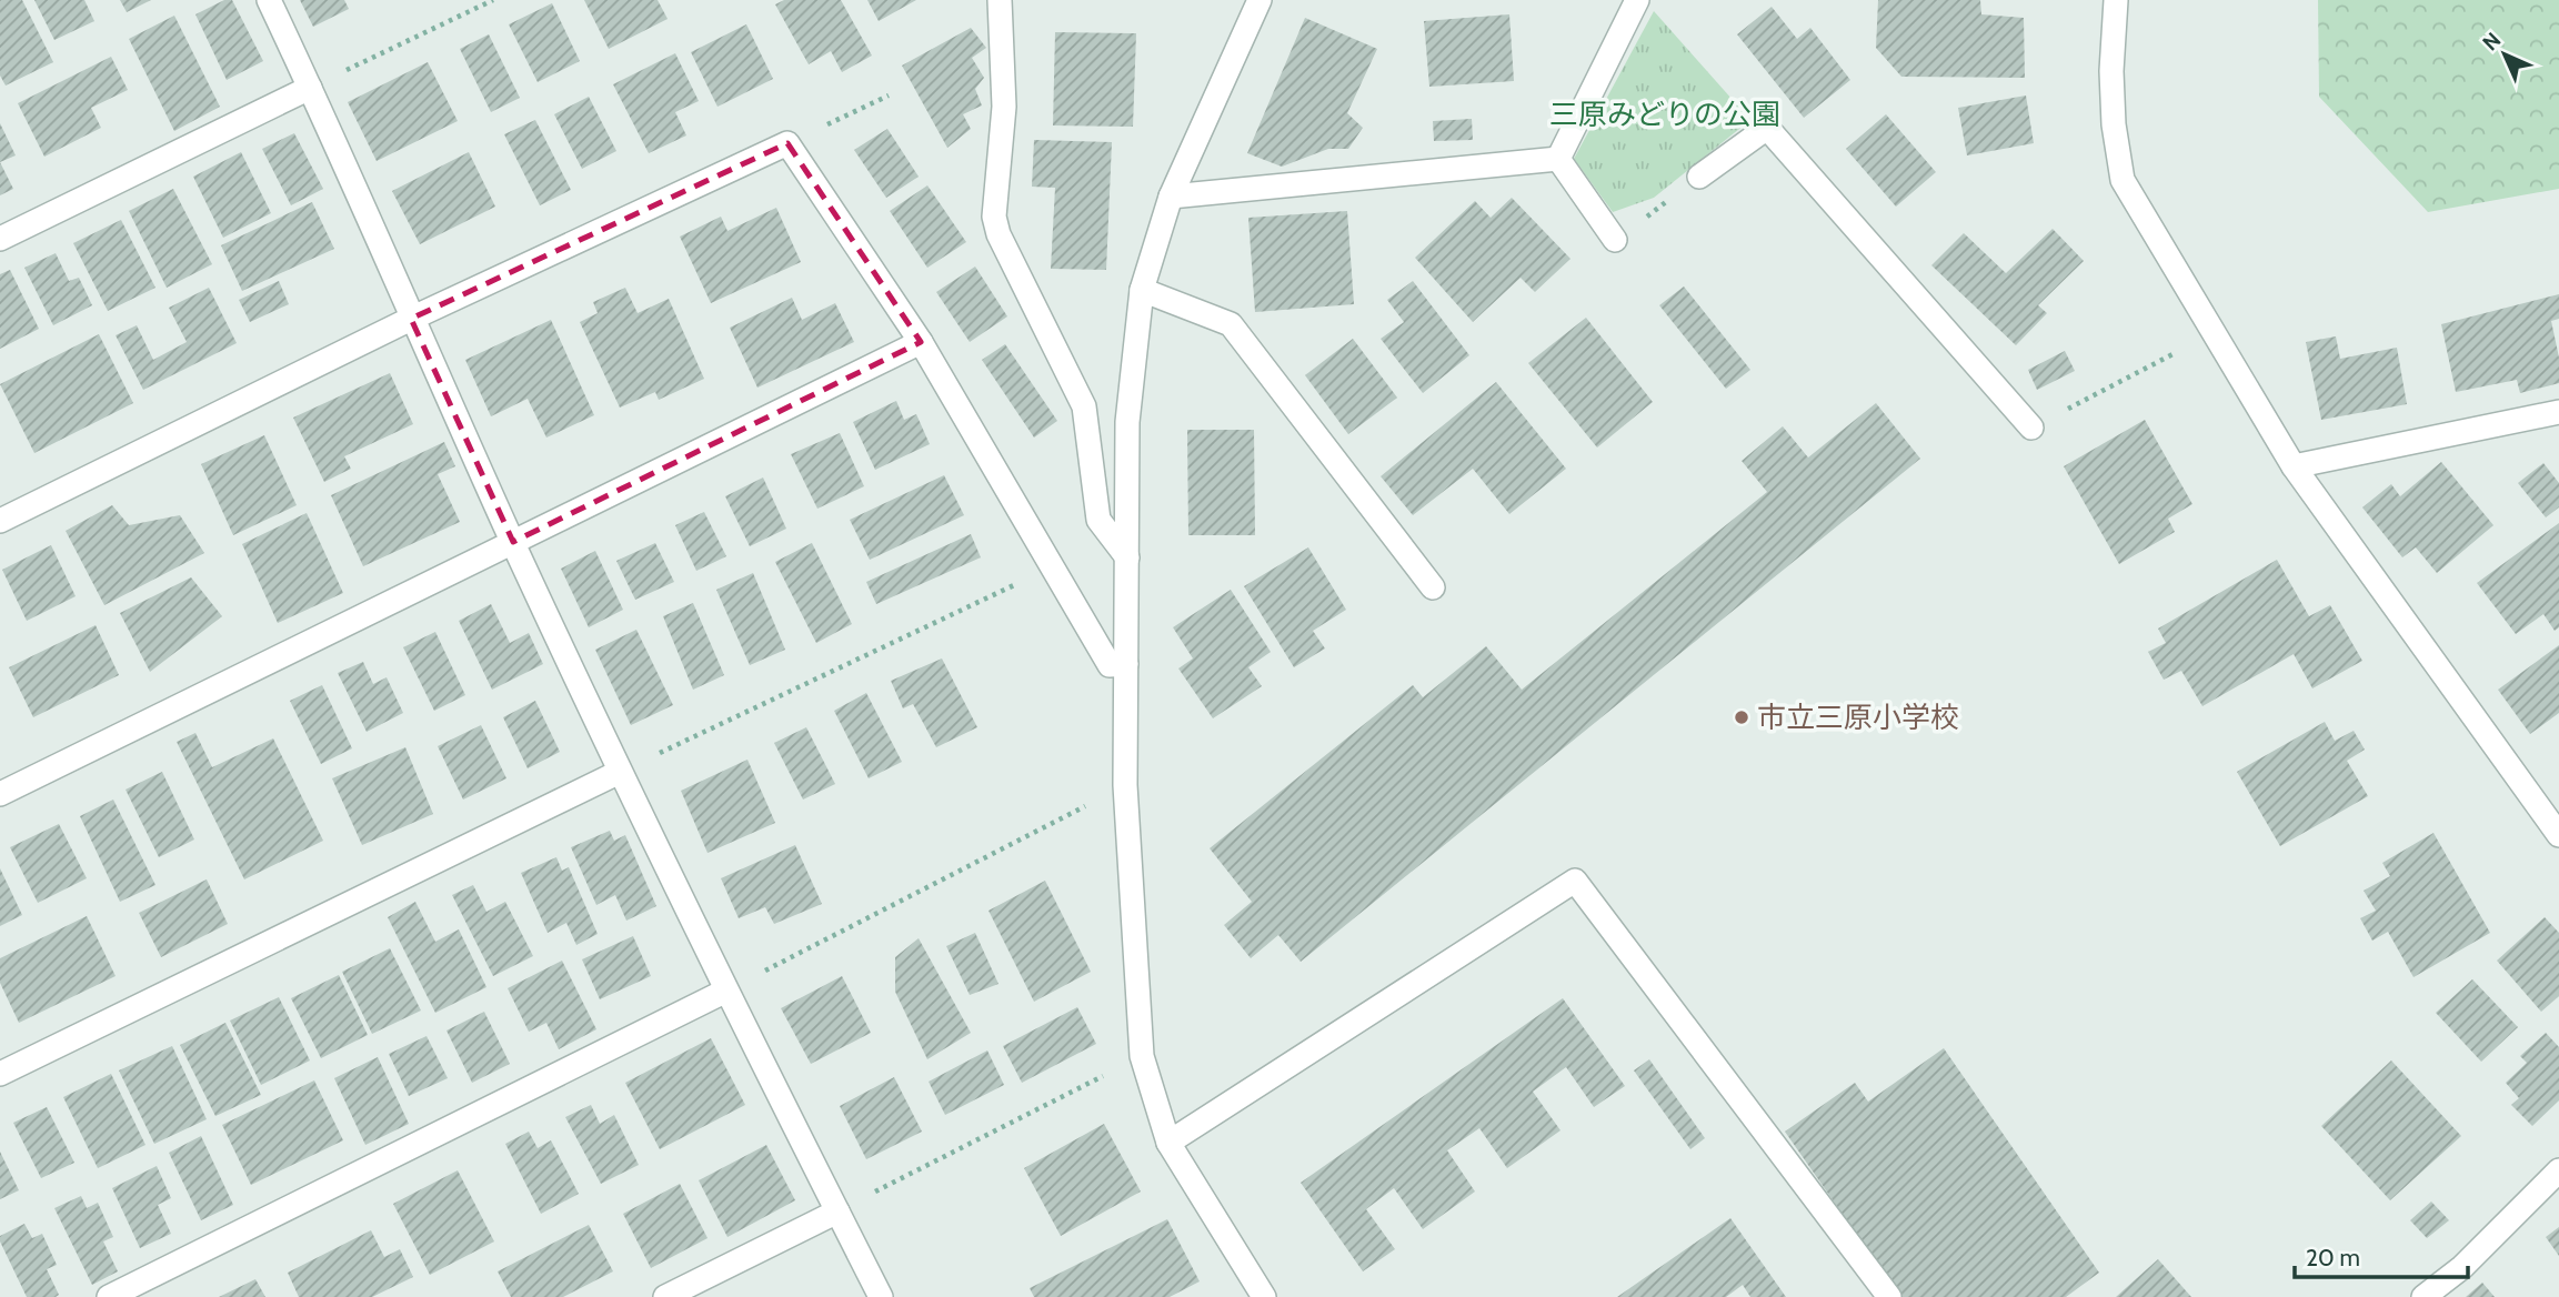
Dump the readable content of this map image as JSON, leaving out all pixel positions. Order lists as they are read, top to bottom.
{
  "parks": ["三原みどりの公園"],
  "places": ["市立三原小学校"],
  "scale_bar": "20 m",
  "north": "top left"
}
